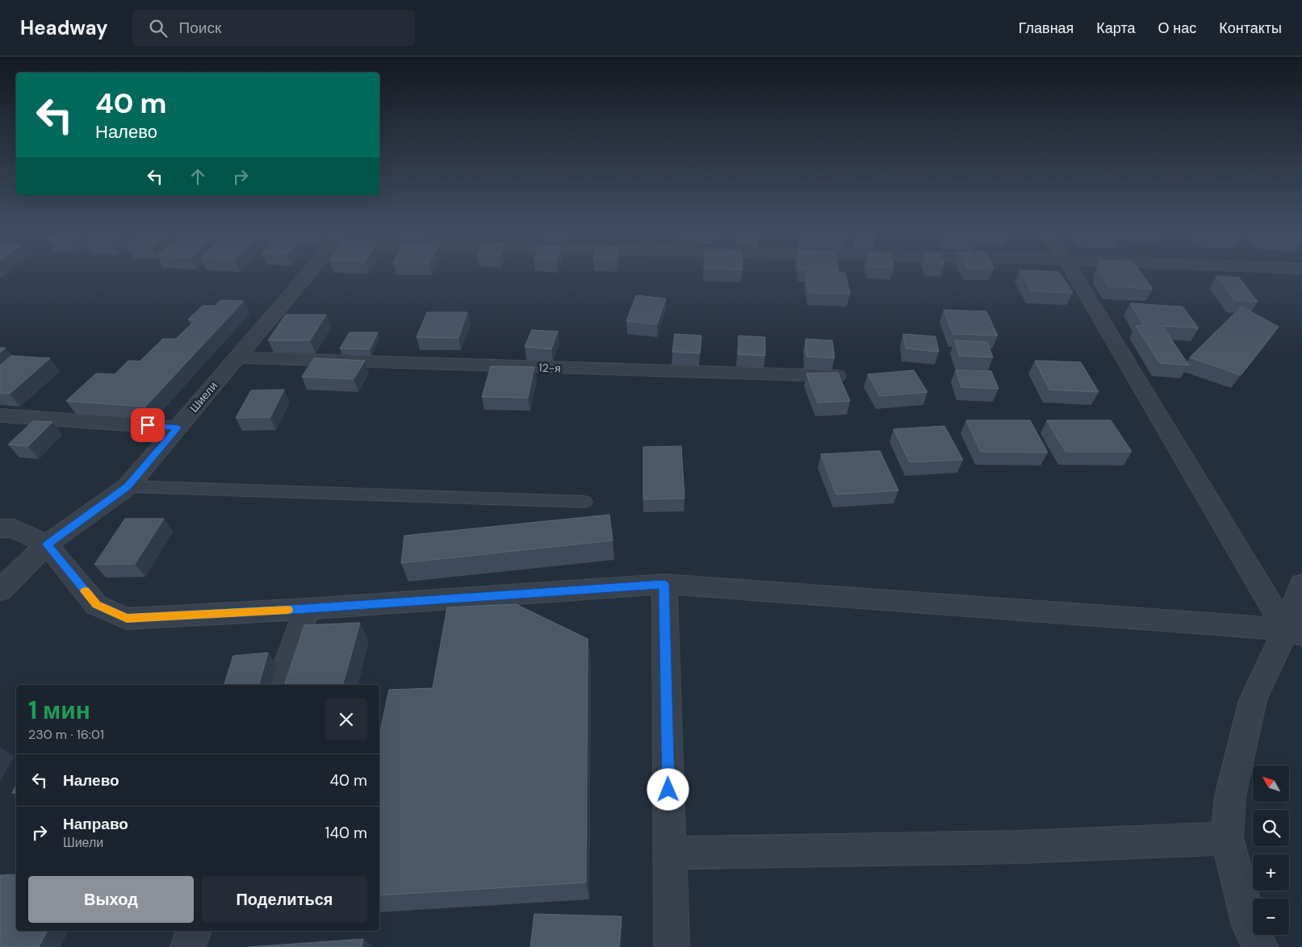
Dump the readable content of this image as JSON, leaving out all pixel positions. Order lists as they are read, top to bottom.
{
  "streets": {
    "street": ["12-я", "Шиели"]
  },
  "crossings": [
    ["12-я", "Шиели"]
  ],
  "north": "top left",
  "page": {
    "header": "Headway",
    "search": "Поиск",
    "nav": [
      "Главная",
      "Карта",
      "О нас",
      "Контакты"
    ],
    "turn": ["40 m", "Налево"],
    "heading": ["1 мин", "230 m · 16:01"],
    "list": [
      {
        "name": "Налево",
        "value": "40 m"
      },
      {
        "name": "Направо",
        "note": "Шиели",
        "value": "140 m"
      }
    ],
    "map_buttons": ["+", "−"],
    "buttons": ["Выход", "Поделиться"]
  }
}
